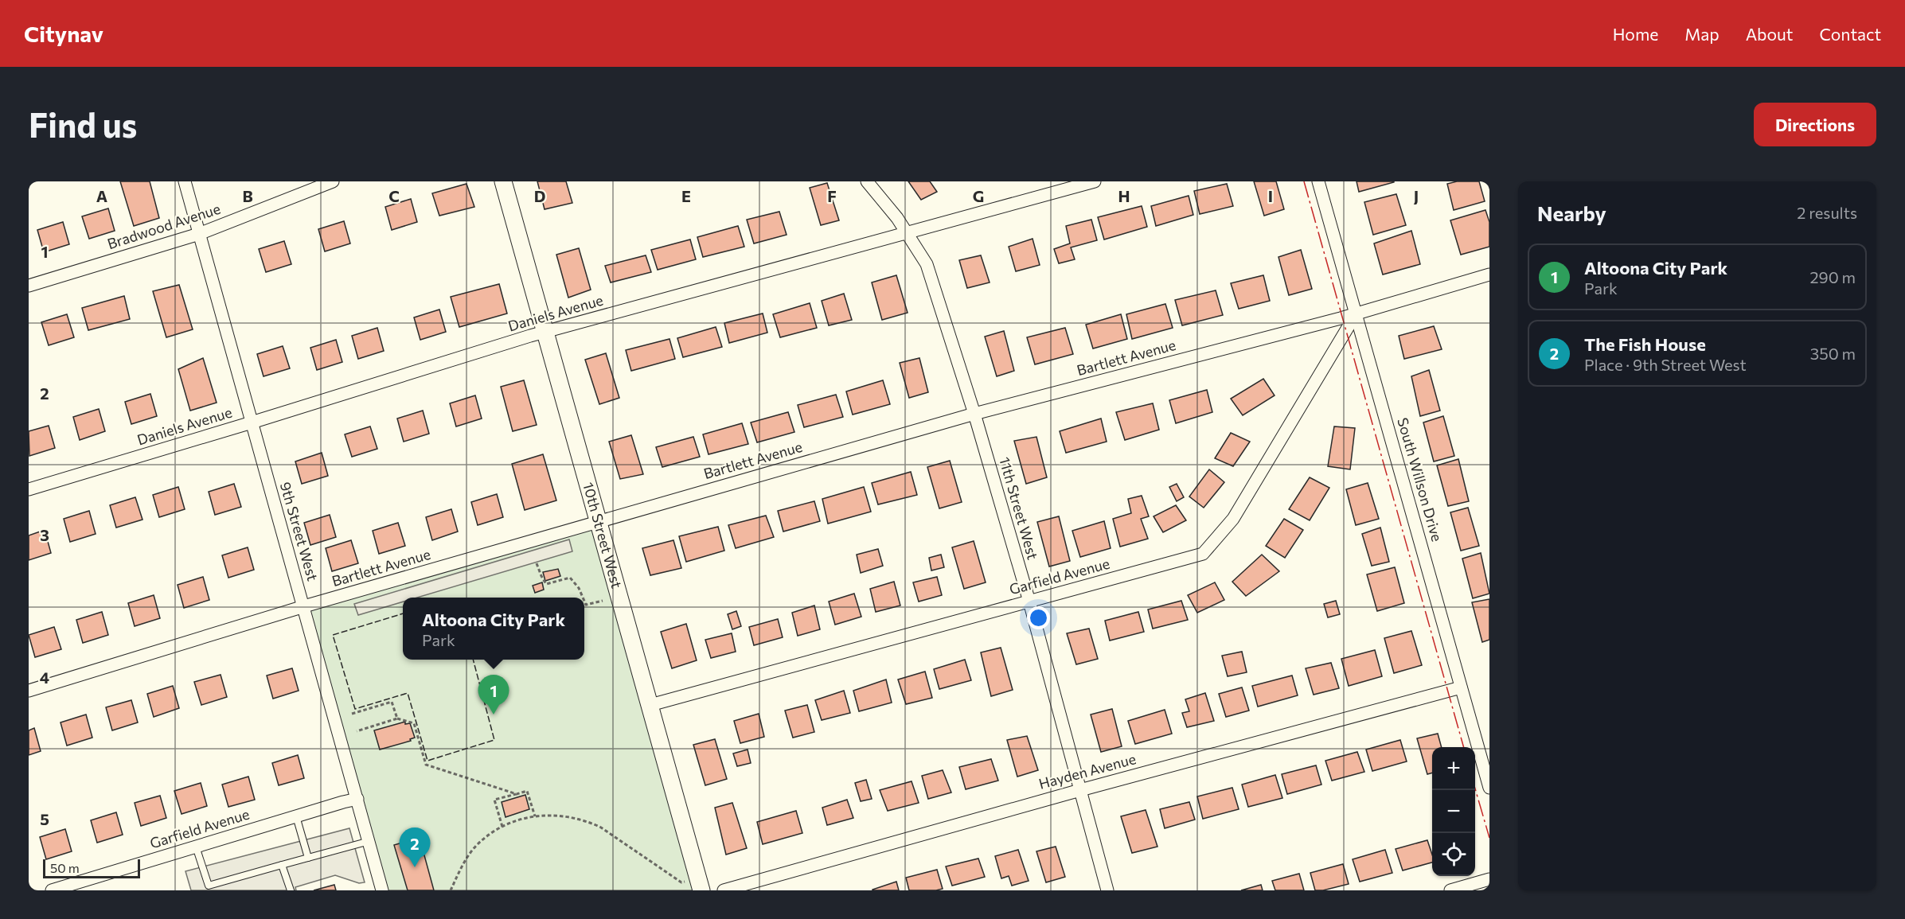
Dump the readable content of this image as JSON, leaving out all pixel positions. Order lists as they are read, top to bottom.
{
  "streets": {
    "street": [
      "Bradwood Avenue",
      "Daniels Avenue",
      "Bartlett Avenue",
      "South Willson Drive",
      "11th Street West",
      "9th Street West",
      "10th Street West",
      "Garfield Avenue",
      "Hayden Avenue"
    ]
  },
  "crossings": [
    ["Bradwood Avenue", "9th Street West"],
    ["Daniels Avenue", "11th Street West"],
    ["Daniels Avenue", "9th Street West"],
    ["Daniels Avenue", "10th Street West"],
    ["Bartlett Avenue", "South Willson Drive"],
    ["Bartlett Avenue", "11th Street West"],
    ["Bartlett Avenue", "9th Street West"],
    ["Bartlett Avenue", "10th Street West"],
    ["Bartlett Avenue", "Garfield Avenue"],
    ["South Willson Drive", "Garfield Avenue"],
    ["South Willson Drive", "Hayden Avenue"],
    ["11th Street West", "Garfield Avenue"],
    ["11th Street West", "Hayden Avenue"],
    ["9th Street West", "Garfield Avenue"],
    ["10th Street West", "Garfield Avenue"]
  ],
  "scale_bar": "50 m",
  "page": {
    "header": "Citynav",
    "nav": [
      "Home",
      "Map",
      "About",
      "Contact"
    ],
    "buttons": "Directions",
    "title": "Find us",
    "heading": ["Nearby", "2 results"],
    "list": [
      {
        "mark": "1",
        "name": "Altoona City Park",
        "note": "Park",
        "value": "290 m"
      },
      {
        "mark": "2",
        "name": "The Fish House",
        "note": "Place · 9th Street West",
        "value": "350 m"
      }
    ],
    "popup": ["Altoona City Park", "Park"],
    "pins": ["1", "2"],
    "map_buttons": ["+", "−"],
    "scale": "50 m"
  },
  "grid": {
    "columns": [
      "A",
      "B",
      "C",
      "D",
      "E",
      "F",
      "G",
      "H",
      "I",
      "J"
    ],
    "rows": [
      "1",
      "2",
      "3",
      "4",
      "5"
    ]
  }
}
